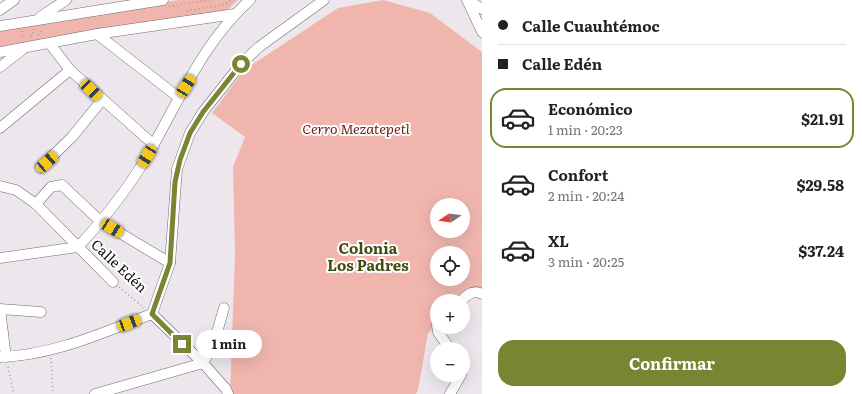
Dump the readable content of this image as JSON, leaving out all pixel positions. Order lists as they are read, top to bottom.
{
  "streets": {
    "street": ["Calle Edén"]
  },
  "districts": ["Colonia Los Padres"],
  "parks": ["Cerro Mezatepetl"],
  "north": "left",
  "page": {
    "banner": ["Calle Cuauhtémoc", "Calle Edén"],
    "list": [
      {
        "name": "Económico",
        "note": "1 min · 20:23",
        "value": "$21.91"
      },
      {
        "name": "Confort",
        "note": "2 min · 20:24",
        "value": "$29.58"
      },
      {
        "name": "XL",
        "note": "3 min · 20:25",
        "value": "$37.24"
      }
    ],
    "map_buttons": ["+", "−"],
    "bubble": "1 min",
    "buttons": "Confirmar"
  }
}
